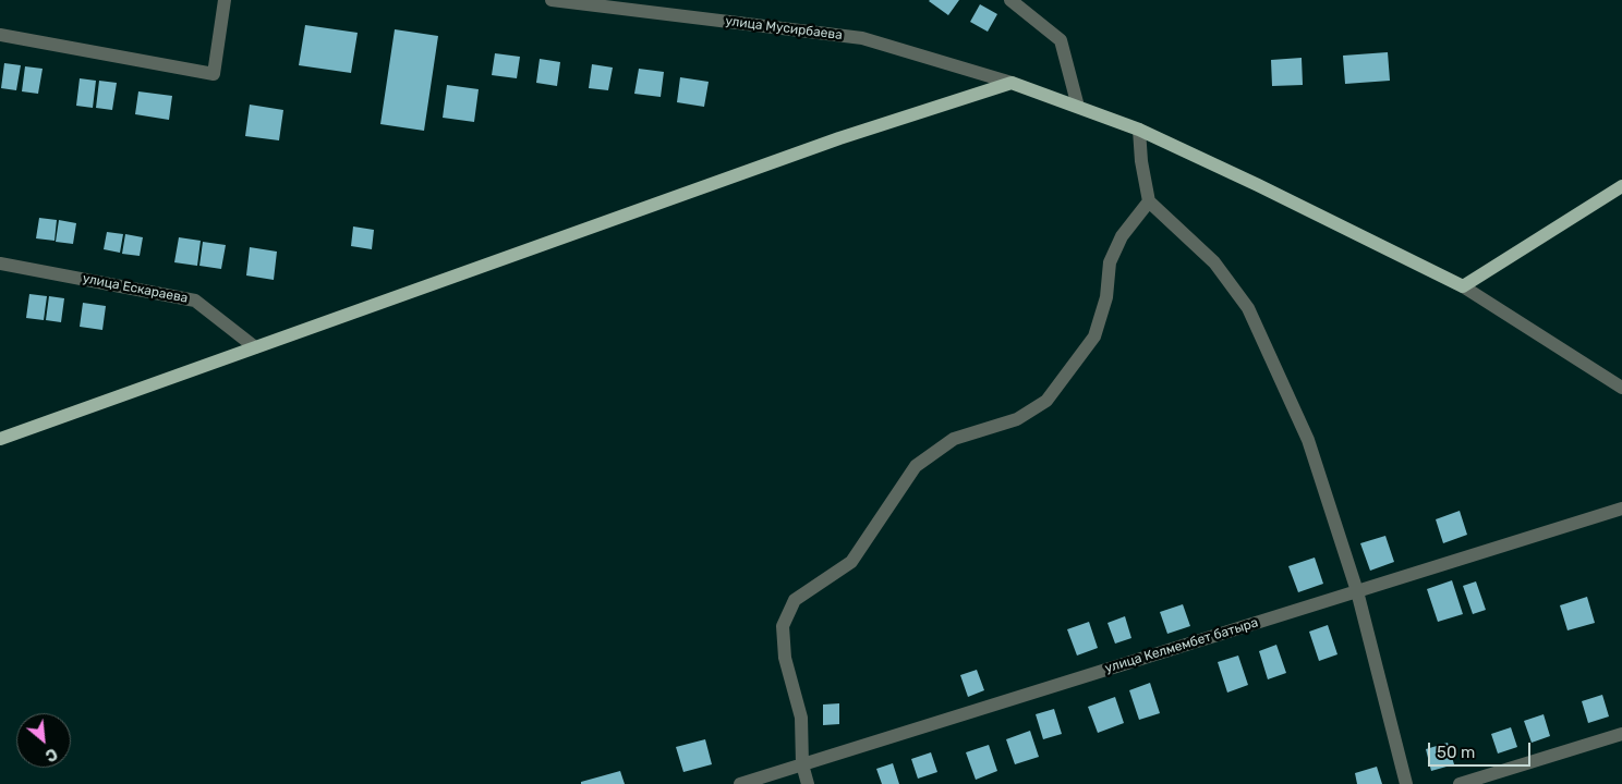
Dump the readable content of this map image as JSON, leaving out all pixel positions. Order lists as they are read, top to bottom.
{
  "streets": {
    "street": ["улица Мусирбаева", "улица Ескараева", "улица Келмембет батыра"]
  },
  "scale_bar": "50 m",
  "north": "bottom right"
}
